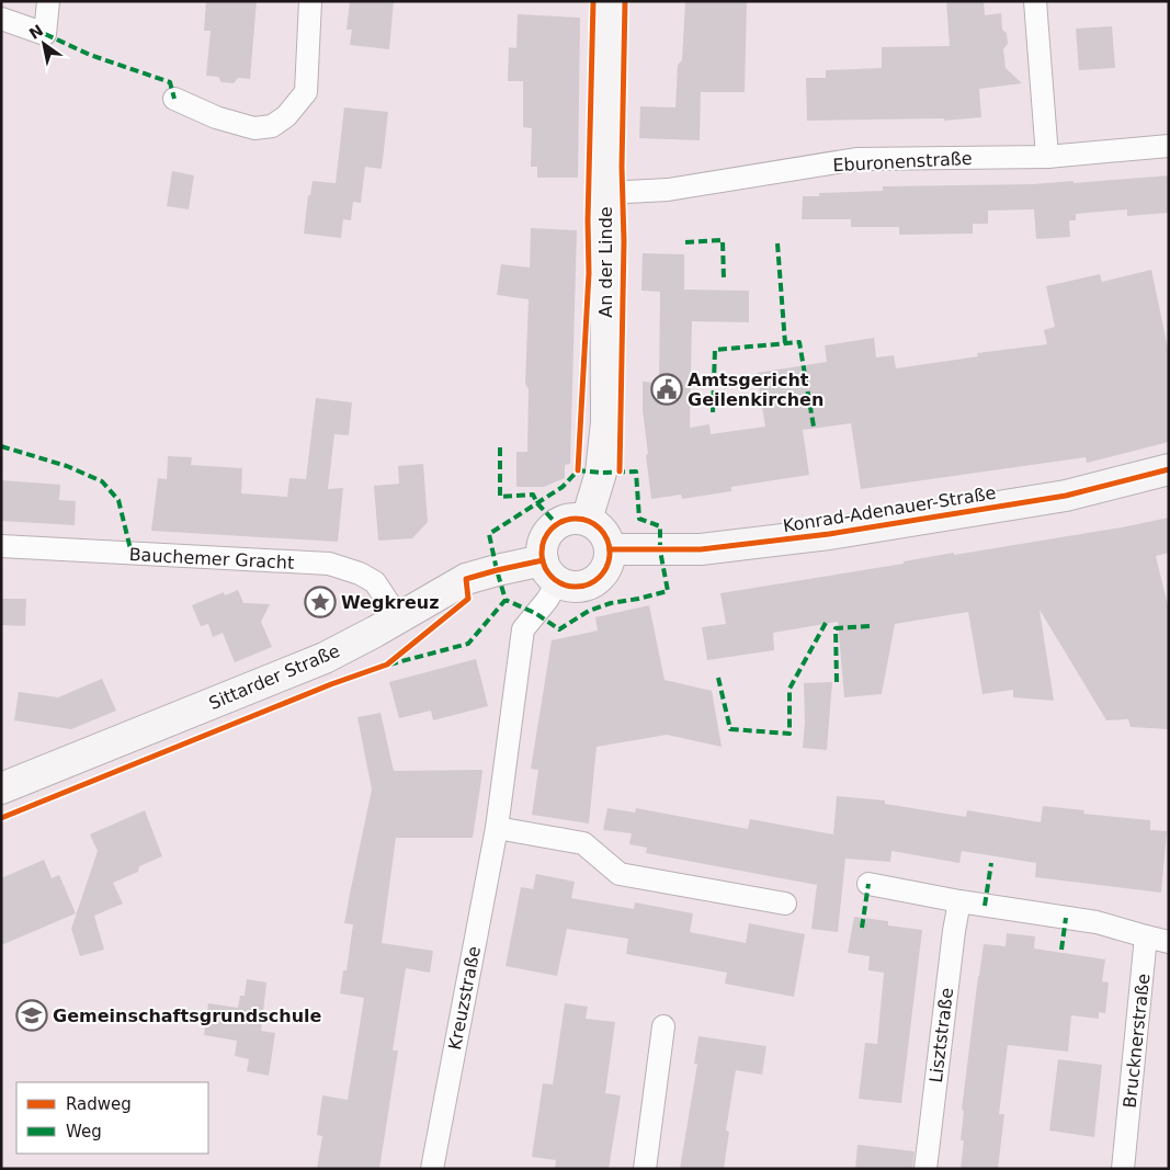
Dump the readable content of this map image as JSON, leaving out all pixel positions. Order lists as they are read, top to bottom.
{
  "streets": {
    "street": [
      "Eburonenstraße",
      "An der Linde",
      "Konrad-Adenauer-Straße",
      "Bauchemer Gracht",
      "Sittarder Straße",
      "Kreuzstraße",
      "Lisztstraße",
      "Brucknerstraße"
    ]
  },
  "crossings": [
    ["Eburonenstraße", "An der Linde"],
    ["An der Linde", "Konrad-Adenauer-Straße"],
    ["An der Linde", "Sittarder Straße"],
    ["An der Linde", "Kreuzstraße"],
    ["Konrad-Adenauer-Straße", "Sittarder Straße"],
    ["Konrad-Adenauer-Straße", "Kreuzstraße"],
    ["Bauchemer Gracht", "Sittarder Straße"],
    ["Sittarder Straße", "Kreuzstraße"]
  ],
  "places": {
    "public building": ["Amtsgericht Geilenkirchen"],
    "place": ["Wegkreuz"],
    "school or university": ["Gemeinschaftsgrundschule"]
  },
  "legend": ["Radweg", "Weg"],
  "north": "top left"
}
